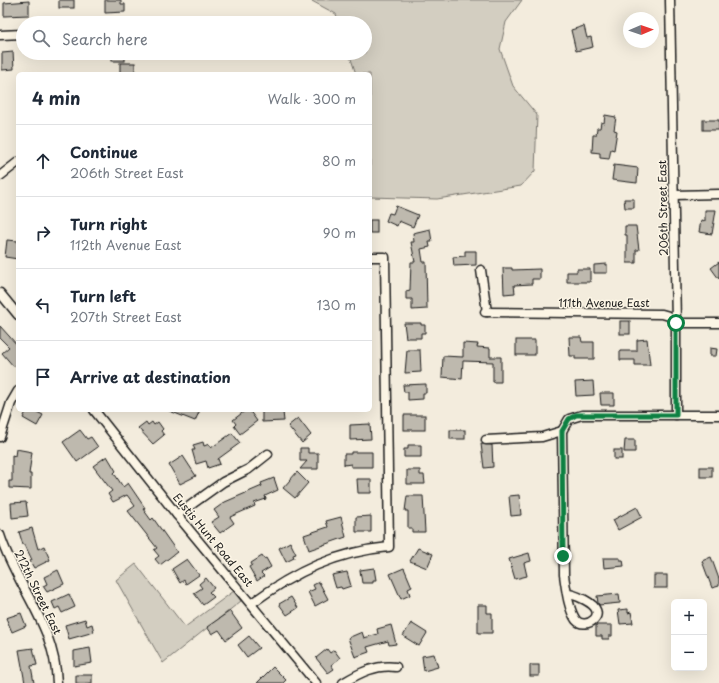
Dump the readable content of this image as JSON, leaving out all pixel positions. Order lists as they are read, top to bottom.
{
  "streets": {
    "street": [
      "206th Street East",
      "111th Avenue East",
      "Eustis Hunt Road East",
      "212th Street East"
    ]
  },
  "crossings": [
    ["206th Street East", "111th Avenue East"]
  ],
  "north": "right",
  "page": {
    "search": "Search here",
    "heading": ["4 min", "Walk · 300 m"],
    "list": [
      ["Continue", "206th Street East", "80 m"],
      ["Turn right", "112th Avenue East", "90 m"],
      ["Turn left", "207th Street East", "130 m"],
      "Arrive at destination"
    ],
    "map_buttons": ["+", "−"]
  }
}
